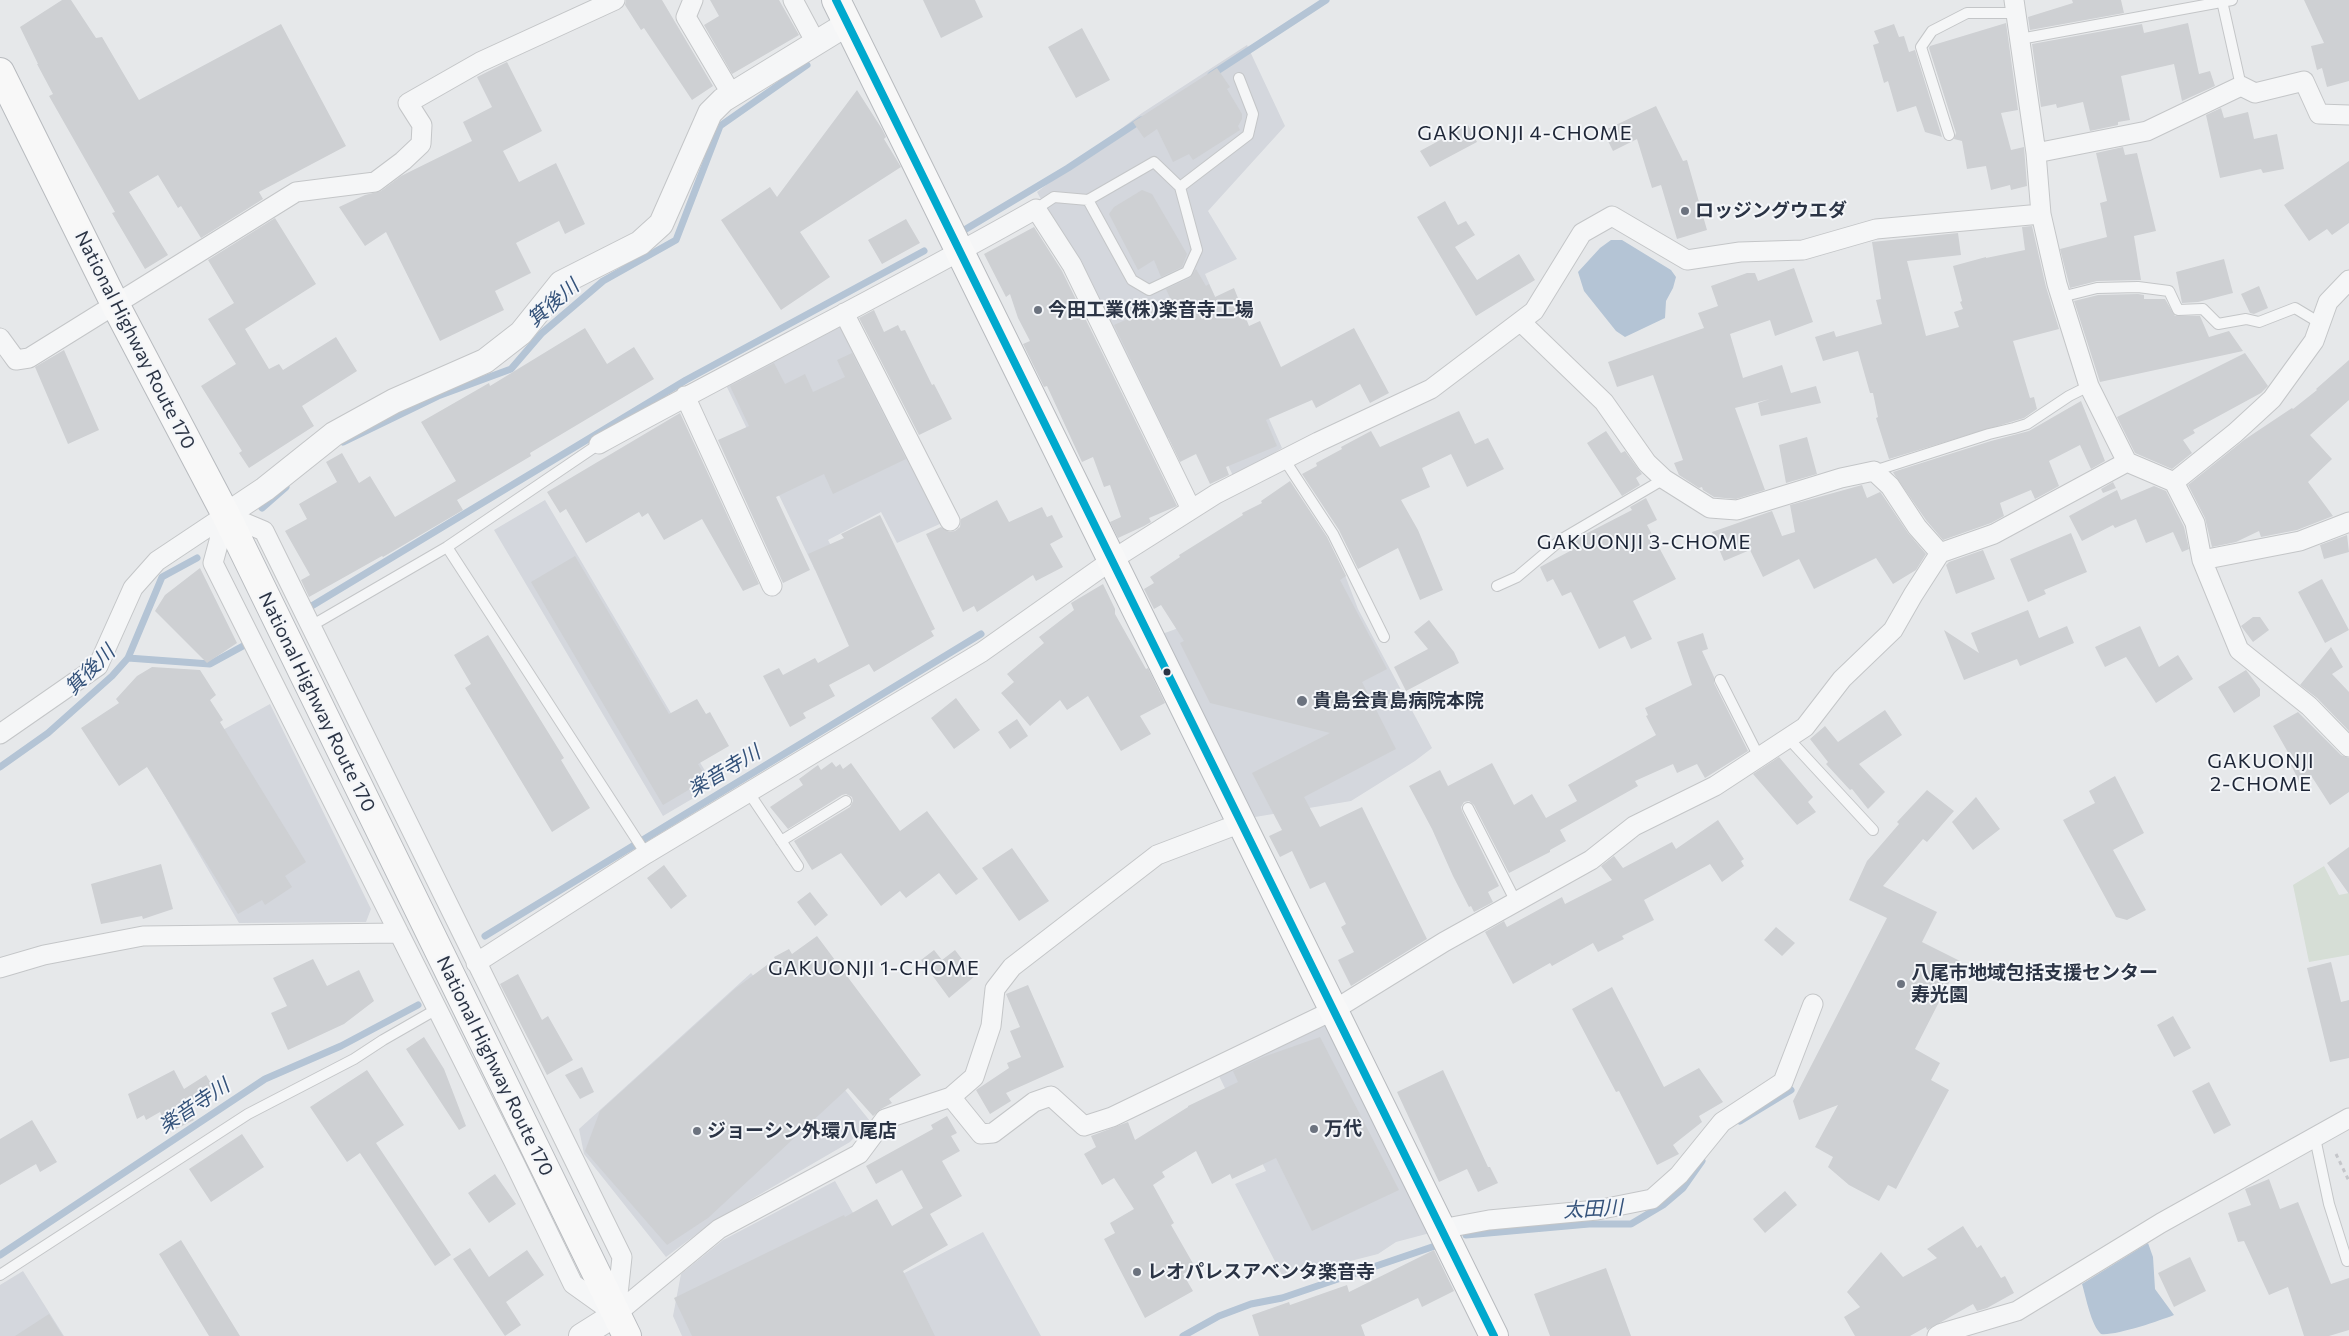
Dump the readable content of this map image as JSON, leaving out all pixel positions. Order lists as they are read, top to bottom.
{
  "streets": {
    "highway": ["National Highway Route 170"]
  },
  "districts": [
    "GAKUONJI 4-CHOME",
    "GAKUONJI 3-CHOME",
    "GAKUONJI 2-CHOME",
    "GAKUONJI 1-CHOME"
  ],
  "water": ["箕後川", "楽音寺川", "太田川"],
  "places": [
    "ロッジングウエダ",
    "今田工業(株)楽音寺工場",
    "貴島会貴島病院本院",
    "八尾市地域包括支援センター 寿光園",
    "万代",
    "ジョーシン外環八尾店",
    "レオパレスアベンタ楽音寺"
  ]
}
